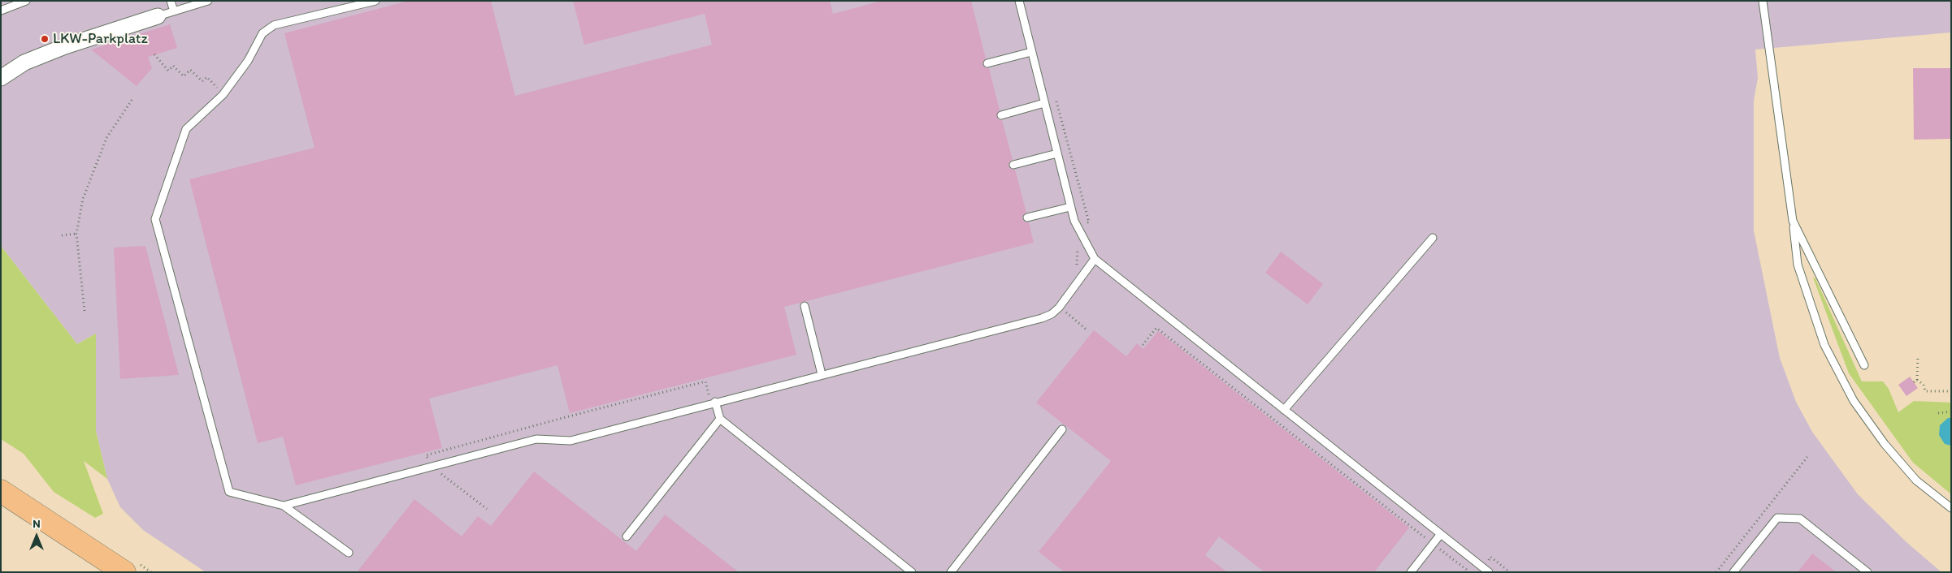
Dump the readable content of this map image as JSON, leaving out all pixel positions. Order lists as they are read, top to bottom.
{
  "places": ["LKW-Parkplatz"],
  "north": "top"
}
